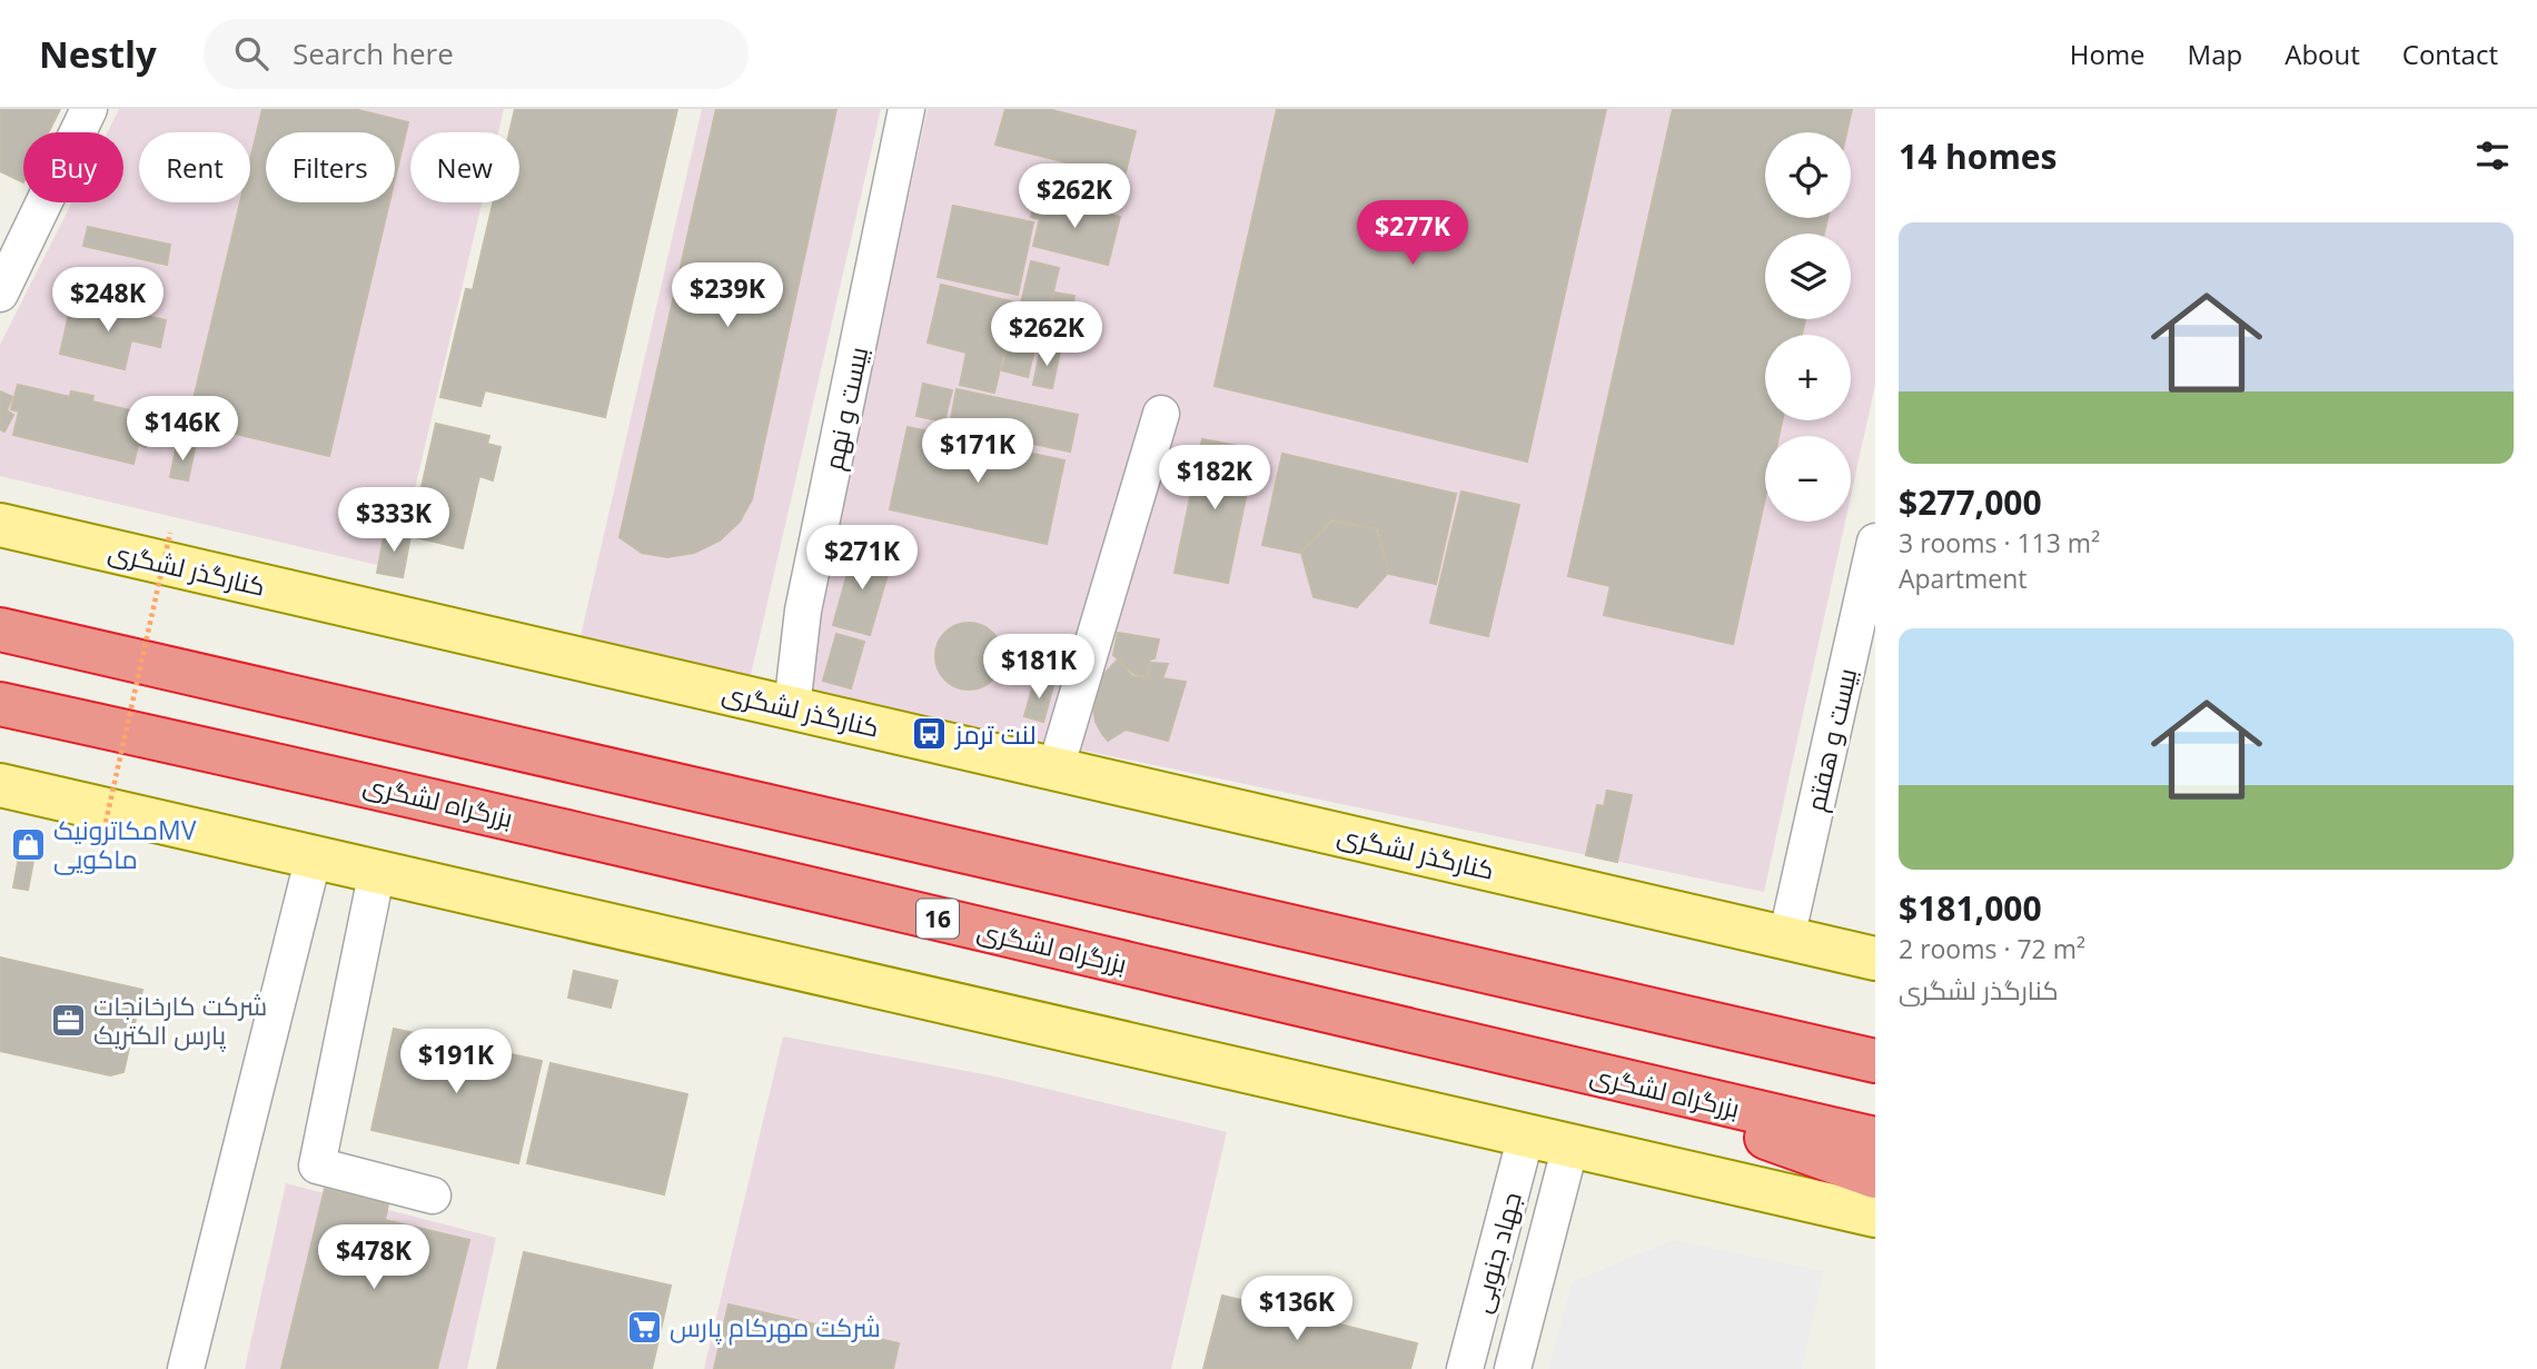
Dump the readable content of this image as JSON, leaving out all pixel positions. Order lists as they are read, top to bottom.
{
  "streets": {
    "highway": ["بزرگراه لشگری", "16"],
    "main road": ["کنارگذر لشگری"],
    "street": ["بیست و نهم", "بیست و هفتم", "جهاد جنوبی"]
  },
  "crossings": [
    ["بیست و نهم", "کنارگذر لشگری"],
    ["کنارگذر لشگری", "بیست و هفتم"]
  ],
  "places": {
    "bus stop": ["لنت ترمز"],
    "shop": ["مکاترونیکMV ماکویی"],
    "office": ["شرکت کارخانجات پارس الکتریک"],
    "supermarket": ["شرکت مهرکام پارس"]
  },
  "page": {
    "header": "Nestly",
    "search": "Search here",
    "nav": [
      "Home",
      "Map",
      "About",
      "Contact"
    ],
    "heading": "14 homes",
    "map_buttons": ["+", "−"],
    "chip": [
      "Buy",
      "Rent",
      "Filters",
      "New"
    ],
    "price": [
      "$262K",
      "$277K",
      "$239K",
      "$248K",
      "$262K",
      "$146K",
      "$171K",
      "$182K",
      "$333K",
      "$271K",
      "$181K",
      "$191K",
      "$478K",
      "$136K"
    ],
    "list": [
      {
        "name": "$277,000",
        "note": "3 rooms · 113 m² · Apartment"
      },
      {
        "name": "$181,000",
        "note": "2 rooms · 72 m² · کنارگذر لشگری"
      }
    ]
  }
}
